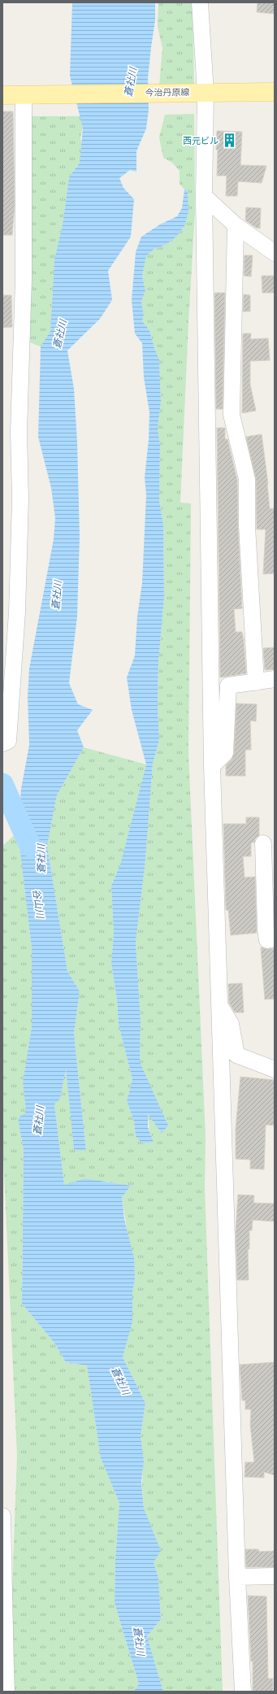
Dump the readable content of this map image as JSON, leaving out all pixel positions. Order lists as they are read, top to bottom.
{
  "streets": {
    "main road": ["今治丹原線"]
  },
  "water": ["蒼社川", "谷山川"],
  "places": {
    "building": ["西元ビル"]
  }
}
